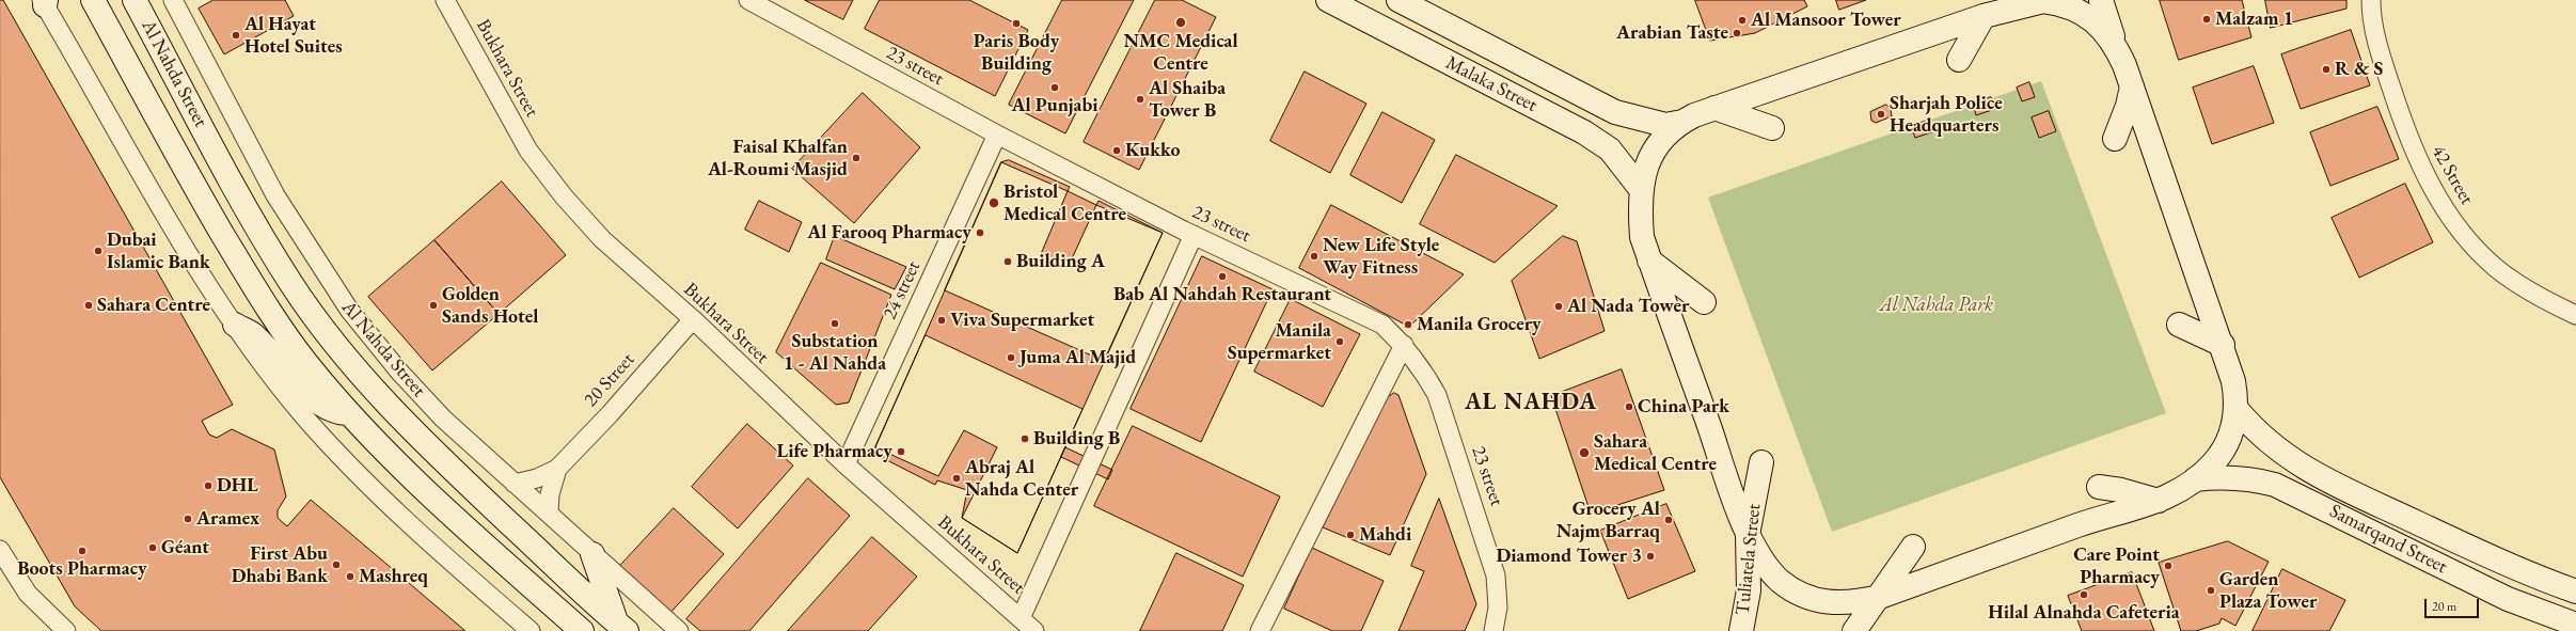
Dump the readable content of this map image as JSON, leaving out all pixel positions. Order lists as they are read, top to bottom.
{
  "streets": {
    "street": [
      "23 street",
      "Bukhara Street",
      "Al Nahda Street",
      "Malaka Street",
      "42 Street",
      "24 street",
      "20 Street",
      "Samarqand Street",
      "Tuliatela Street"
    ]
  },
  "crossings": [
    ["23 street", "24 street"],
    ["Bukhara Street", "24 street"],
    ["Bukhara Street", "20 Street"],
    ["Al Nahda Street", "20 Street"]
  ],
  "districts": ["AL NAHDA"],
  "parks": ["Al Nahda Park"],
  "places": [
    "Malzam 1",
    "Al Mansoor Tower",
    "NMC Medical Centre",
    "Paris Body Building",
    "Arabian Taste",
    "Al Hayat Hotel Suites",
    "R & S",
    "Al Punjabi",
    "Al Shaiba Tower B",
    "Sharjah Police Headquarters",
    "Kukko",
    "Faisal Khalfan Al-Roumi Masjid",
    "Bristol Medical Centre",
    "Al Farooq Pharmacy",
    "Dubai Islamic Bank",
    "New Life Style Way Fitness",
    "Building A",
    "Bab Al Nahdah Restaurant",
    "Sahara Centre",
    "Golden Sands Hotel",
    "Al Nada Tower",
    "Viva Supermarket",
    "Substation 1 - Al Nahda",
    "Manila Grocery",
    "Manila Supermarket",
    "Juma Al Majid",
    "China Park",
    "Building B",
    "Life Pharmacy",
    "Sahara Medical Centre",
    "Abraj Al Nahda Center",
    "DHL",
    "Aramex",
    "Grocery Al Najm Barraq",
    "Mahdi",
    "Géant",
    "Boots Pharmacy",
    "Diamond Tower 3",
    "First Abu Dhabi Bank",
    "Care Point Pharmacy",
    "Mashreq",
    "Garden Plaza Tower",
    "Hilal Alnahda Cafeteria"
  ],
  "scale_bar": "20 m"
}
